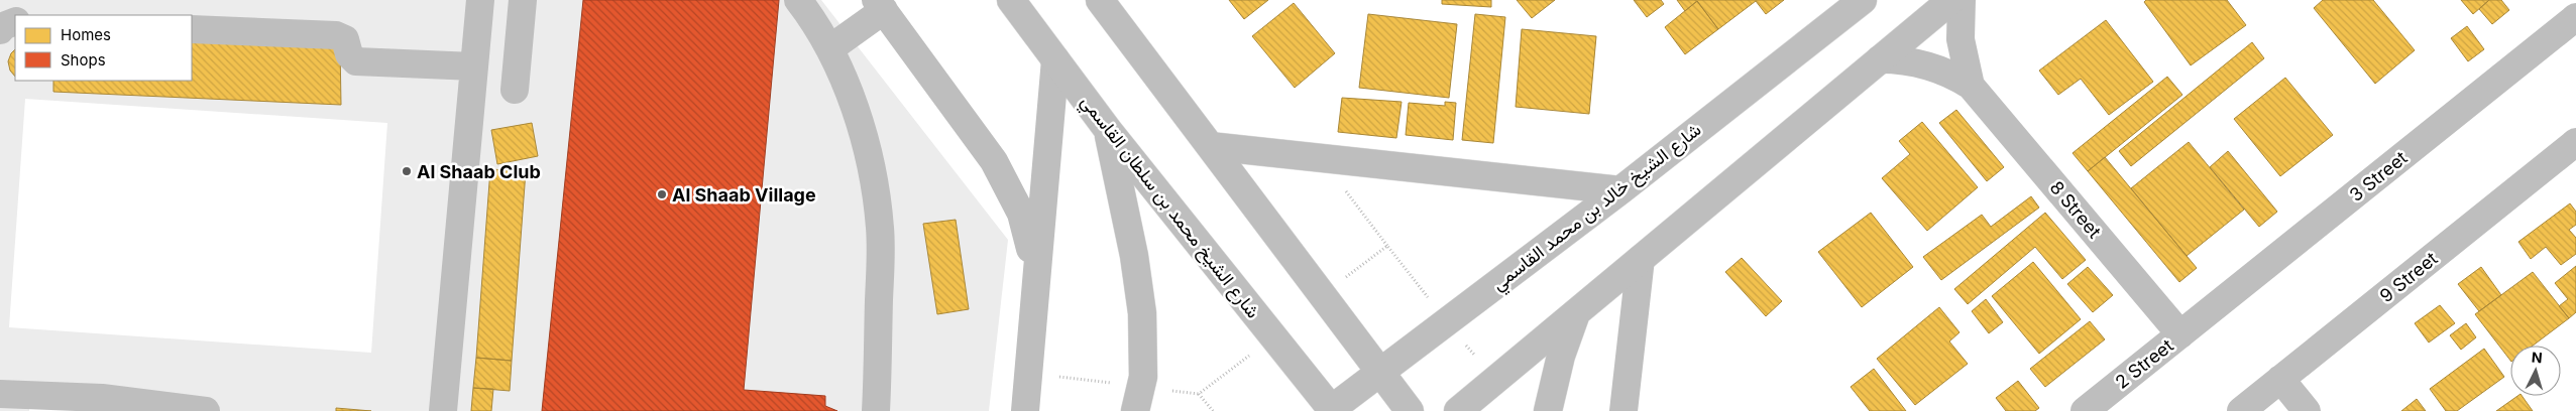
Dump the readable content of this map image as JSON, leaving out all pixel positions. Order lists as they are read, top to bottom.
{
  "streets": {
    "main road": [
      "3 Street",
      "شارع الشيخ محمد بن سلطان القاسمي",
      "شارع الشيخ خالد بن محمد القاسمي",
      "8 Street",
      "9 Street",
      "2 Street"
    ]
  },
  "crossings": [
    ["3 Street", "8 Street"],
    ["3 Street", "2 Street"],
    ["شارع الشيخ محمد بن سلطان القاسمي", "شارع الشيخ خالد بن محمد القاسمي"],
    ["8 Street", "2 Street"]
  ],
  "places": ["Al Shaab Club", "Al Shaab Village"],
  "legend": ["Homes", "Shops"],
  "north": "top"
}
